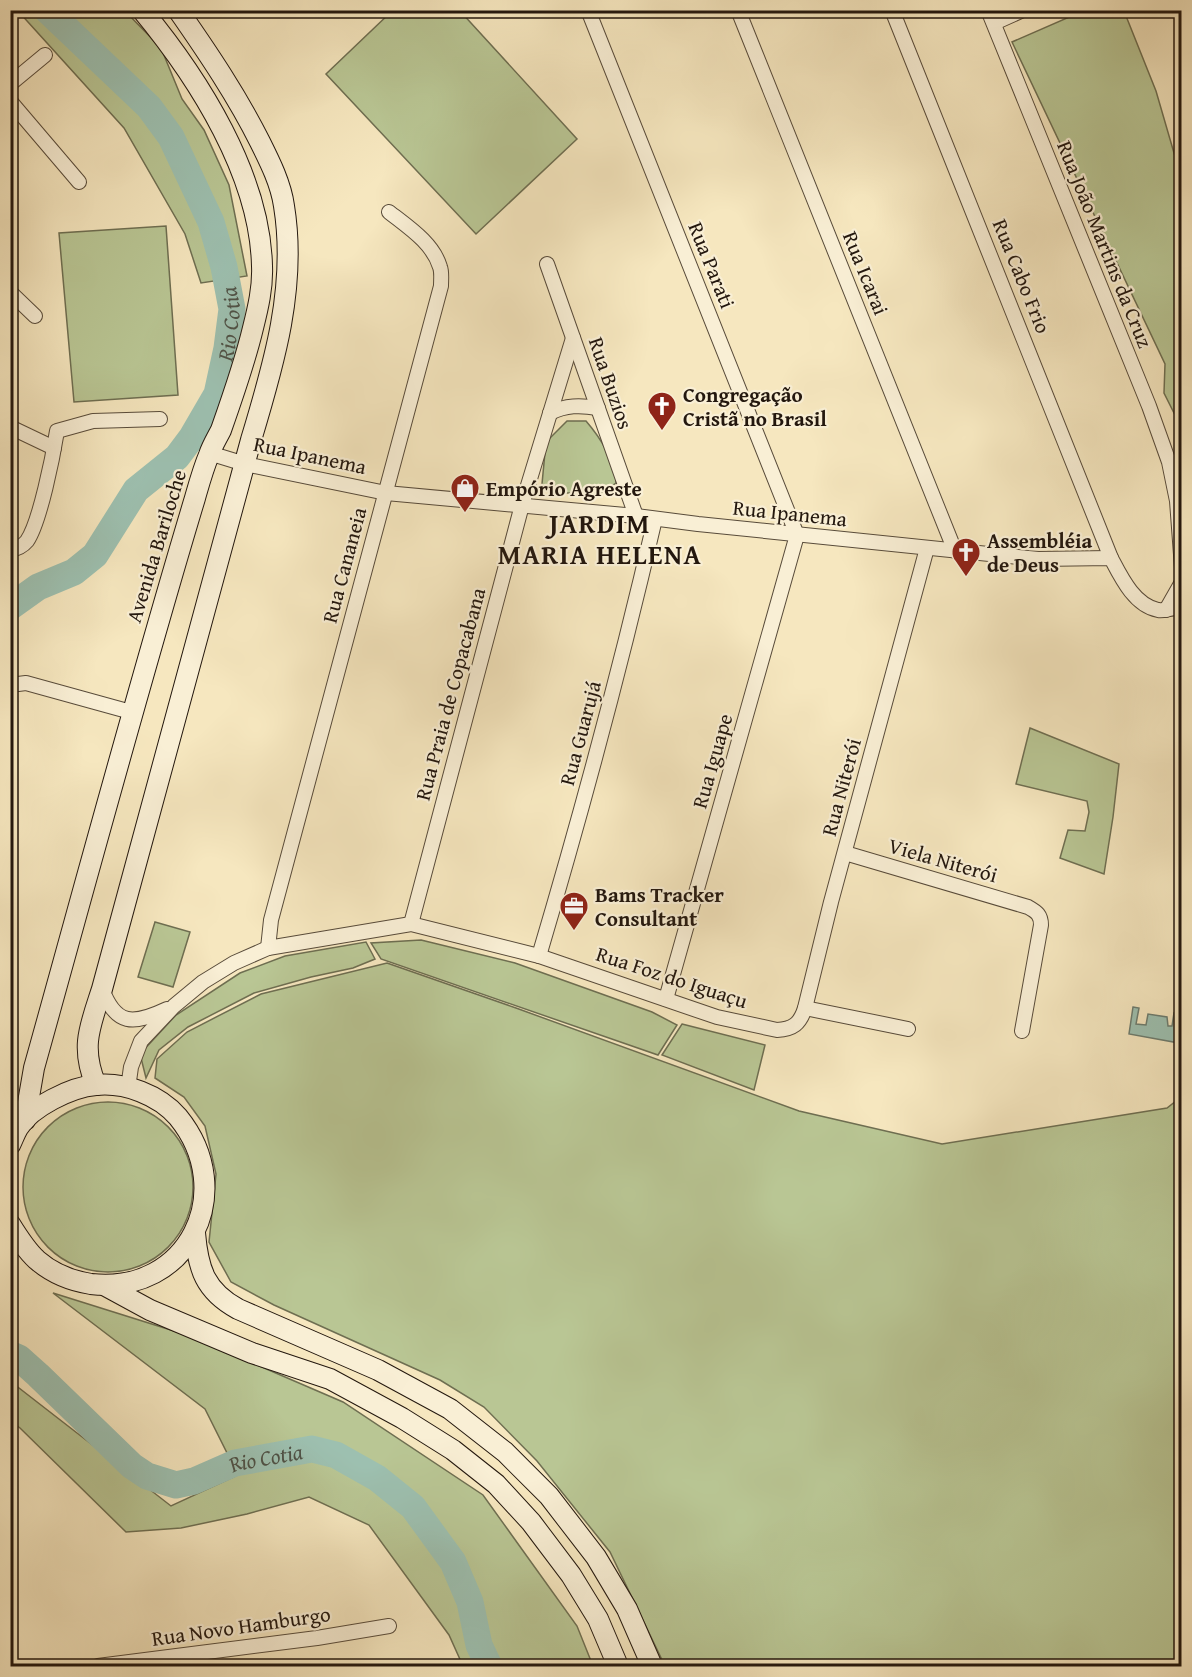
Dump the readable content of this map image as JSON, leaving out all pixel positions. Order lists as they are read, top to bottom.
{
  "streets": {
    "main road": ["Avenida Bariloche"],
    "street": [
      "Rua João Martins da Cruz",
      "Rua Parati",
      "Rua Icarai",
      "Rua Cabo Frio",
      "Rua Buzios",
      "Rua Ipanema",
      "Rua Cananeia",
      "Rua Praia de Copacabana",
      "Rua Guarujá",
      "Rua Iguape",
      "Rua Niterói",
      "Viela Niterói",
      "Rua Foz do Iguaçu",
      "Rua Novo Hamburgo"
    ]
  },
  "crossings": [
    ["Rua Parati", "Rua Ipanema"],
    ["Rua Parati", "Rua Iguape"],
    ["Rua Icarai", "Rua Ipanema"],
    ["Rua Cabo Frio", "Rua Ipanema"],
    ["Rua Buzios", "Rua Ipanema"],
    ["Rua Buzios", "Rua Praia de Copacabana"],
    ["Rua Ipanema", "Avenida Bariloche"],
    ["Rua Ipanema", "Rua Cananeia"],
    ["Rua Ipanema", "Rua Praia de Copacabana"],
    ["Rua Ipanema", "Rua Guarujá"],
    ["Rua Ipanema", "Rua Iguape"],
    ["Rua Ipanema", "Rua Niterói"],
    ["Rua Cananeia", "Rua Foz do Iguaçu"],
    ["Rua Praia de Copacabana", "Rua Foz do Iguaçu"],
    ["Rua Guarujá", "Rua Foz do Iguaçu"],
    ["Rua Iguape", "Rua Foz do Iguaçu"],
    ["Rua Niterói", "Viela Niterói"],
    ["Rua Niterói", "Rua Foz do Iguaçu"]
  ],
  "districts": ["JARDIM MARIA HELENA"],
  "water": ["Rio Cotia"],
  "places": {
    "church": ["Congregação Cristã no Brasil", "Assembléia de Deus"],
    "shop": ["Empório Agreste"],
    "office": ["Bams Tracker Consultant"]
  }
}
